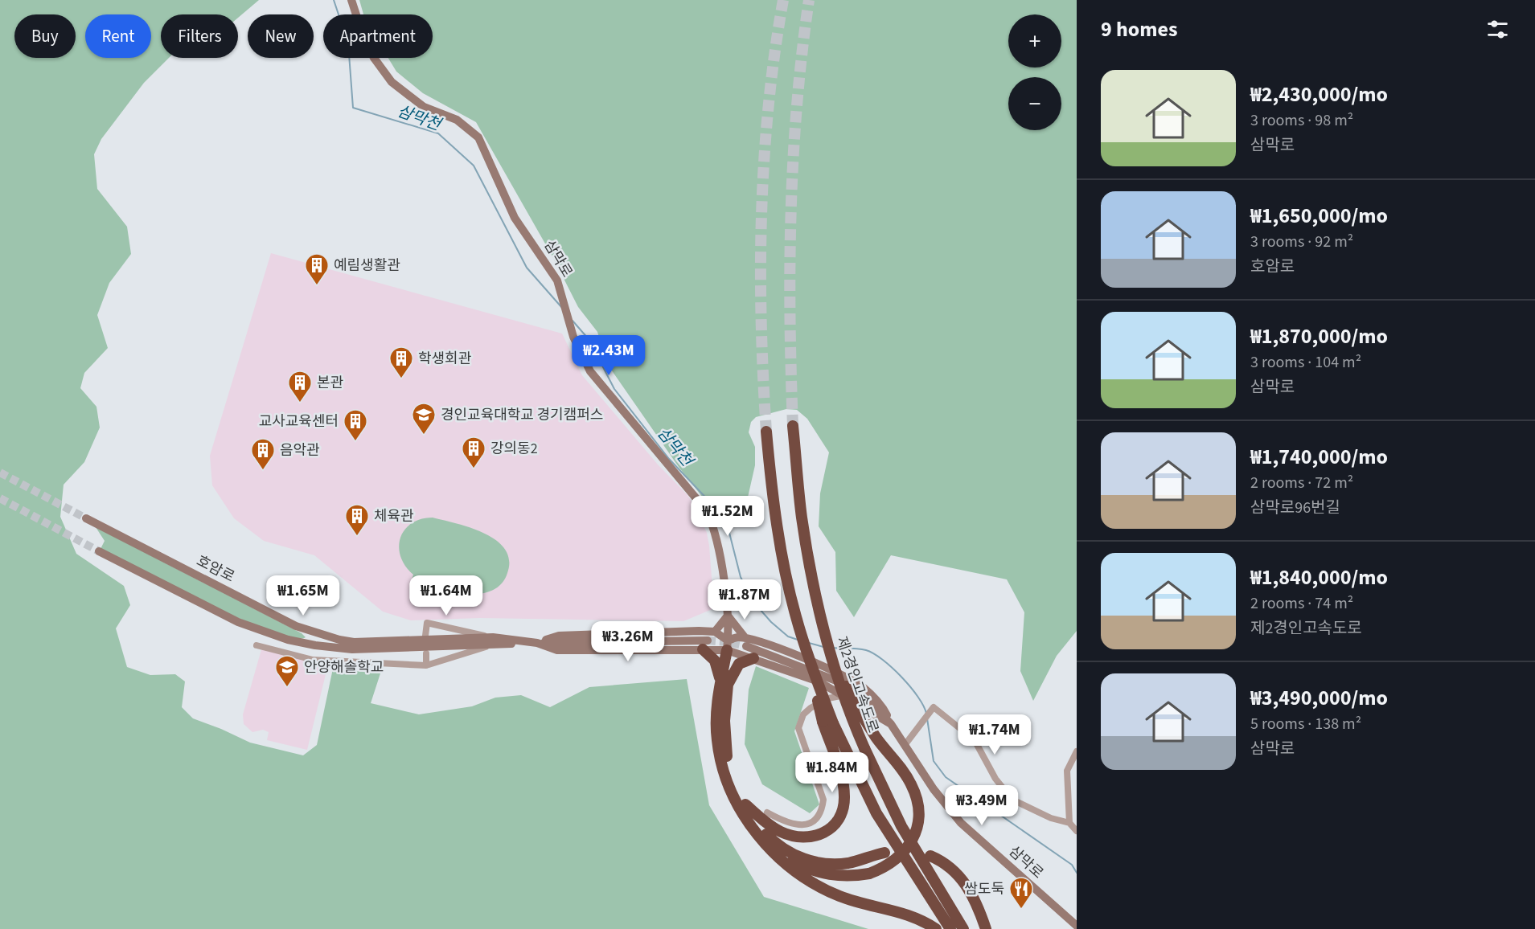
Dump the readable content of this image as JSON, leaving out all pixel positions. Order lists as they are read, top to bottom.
{
  "streets": {
    "highway": ["제2경인고속도로"],
    "main road": ["삼막로", "호암로"]
  },
  "crossings": [
    ["삼막로", "호암로"]
  ],
  "water": ["삼막천"],
  "places": {
    "building": [
      "예림생활관",
      "학생회관",
      "본관",
      "교사교육센터",
      "강의동2",
      "음악관",
      "체육관"
    ],
    "school or university": ["경인교육대학교 경기캠퍼스", "안양해솔학교"],
    "restaurant": ["쌈도둑"]
  },
  "page": {
    "heading": "9 homes",
    "map_buttons": ["+", "−"],
    "chip": [
      "Buy",
      "Rent",
      "Filters",
      "New",
      "Apartment"
    ],
    "list": [
      {
        "name": "₩2,430,000/mo",
        "note": "3 rooms · 98 m² · 삼막로"
      },
      {
        "name": "₩1,650,000/mo",
        "note": "3 rooms · 92 m² · 호암로"
      },
      {
        "name": "₩1,870,000/mo",
        "note": "3 rooms · 104 m² · 삼막로"
      },
      {
        "name": "₩1,740,000/mo",
        "note": "2 rooms · 72 m² · 삼막로96번길"
      },
      {
        "name": "₩1,840,000/mo",
        "note": "2 rooms · 74 m² · 제2경인고속도로"
      },
      {
        "name": "₩3,490,000/mo",
        "note": "5 rooms · 138 m² · 삼막로"
      }
    ],
    "price": [
      "₩2.43M",
      "₩1.52M",
      "₩1.65M",
      "₩1.64M",
      "₩1.87M",
      "₩3.26M",
      "₩1.74M",
      "₩1.84M",
      "₩3.49M"
    ]
  }
}
